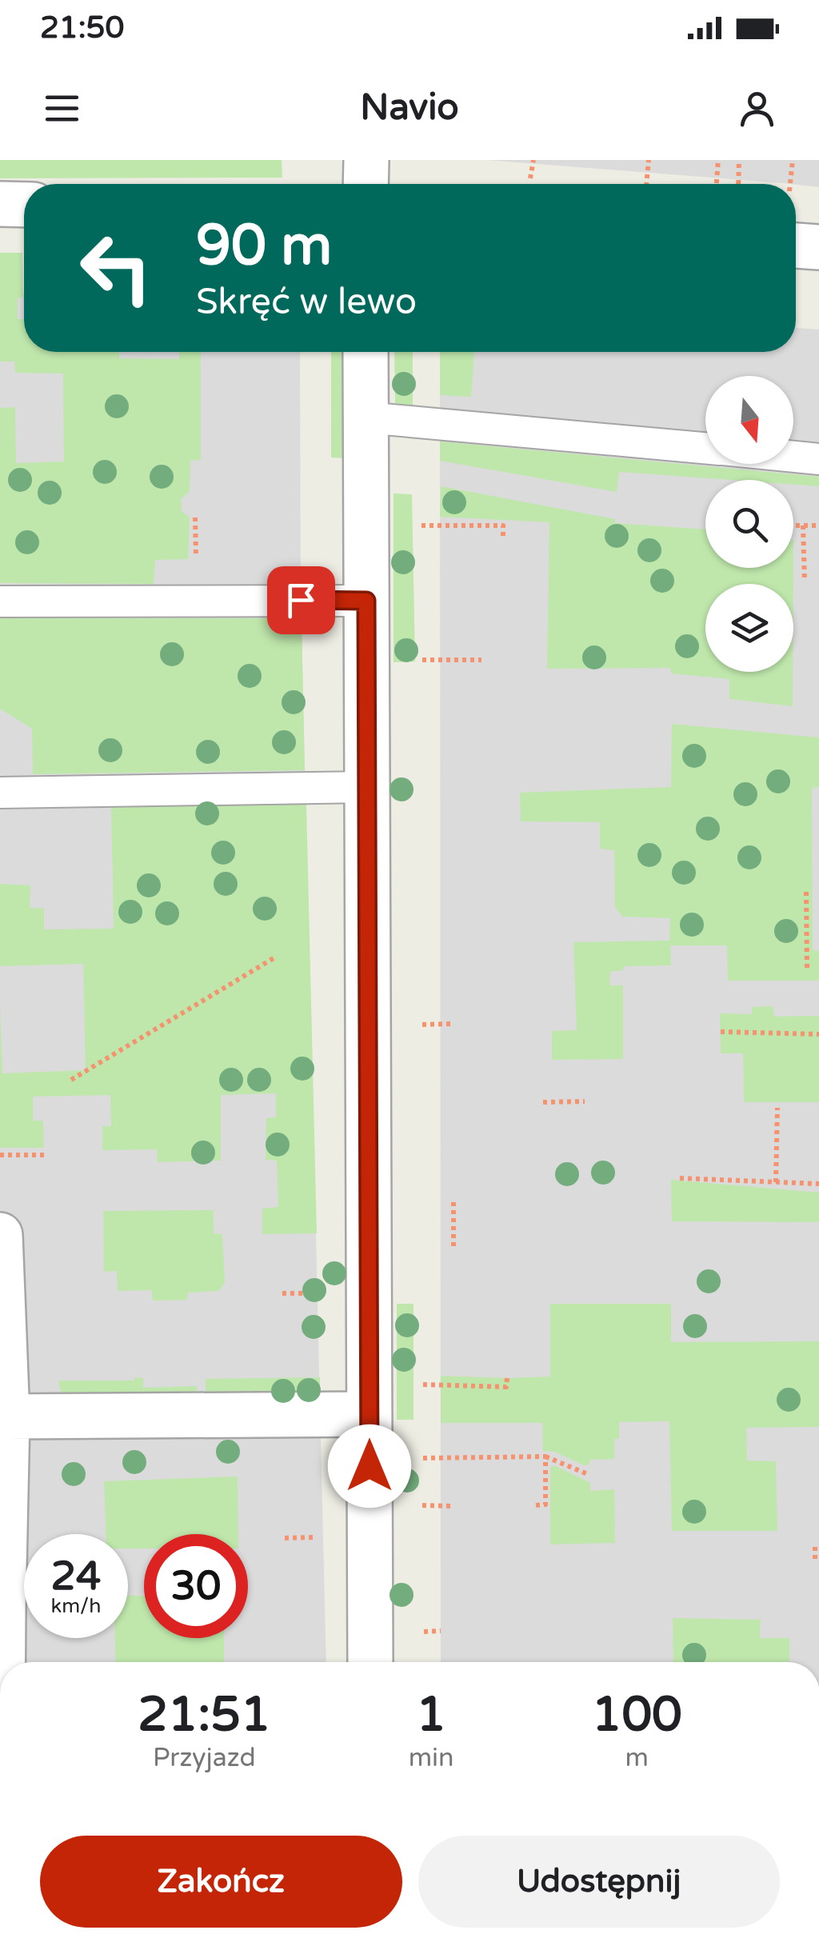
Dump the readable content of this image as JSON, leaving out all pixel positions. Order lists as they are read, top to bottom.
{
  "north": "bottom",
  "page": {
    "status": "21:50",
    "header": "Navio",
    "turn": ["90 m", "Skręć w lewo"],
    "speed": "24 km/h",
    "limit": "30",
    "eta": [
      "21:51",
      "Przyjazd",
      "1",
      "min",
      "100",
      "m"
    ],
    "buttons": ["Zakończ", "Udostępnij"]
  }
}
